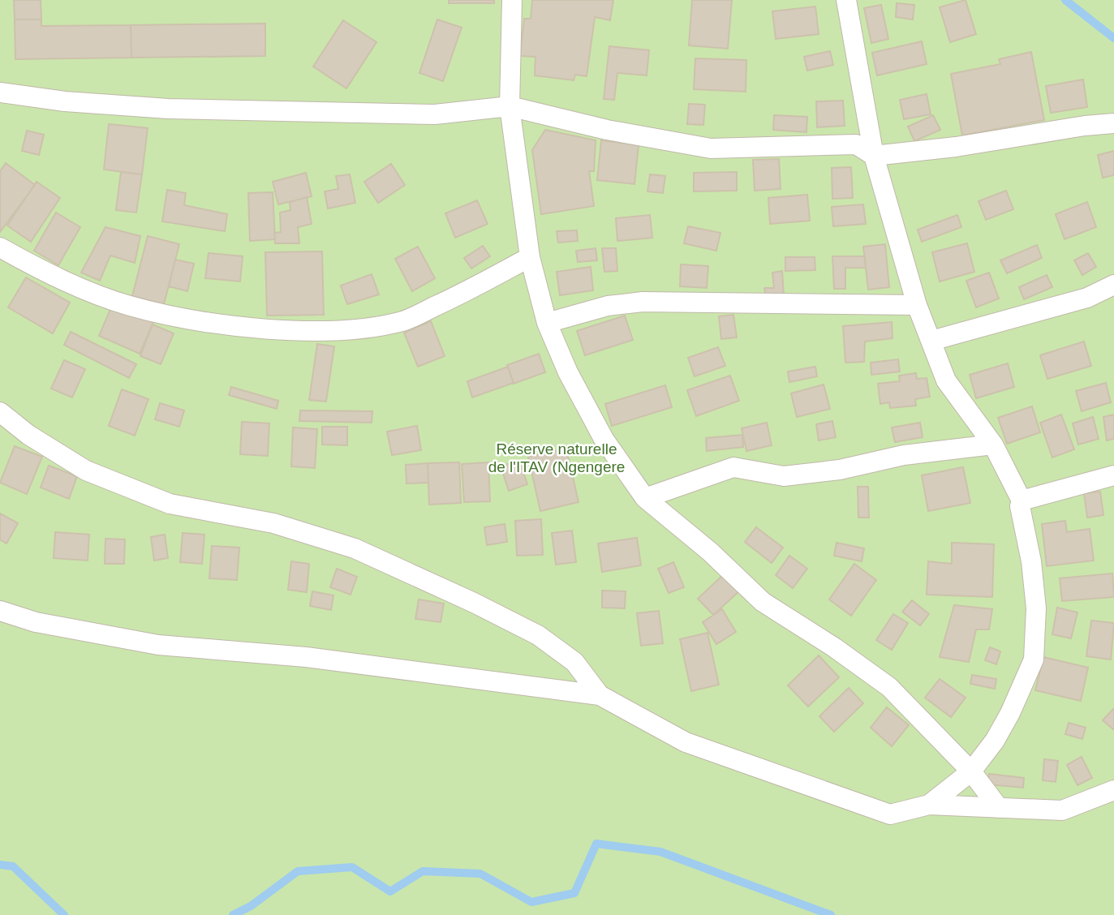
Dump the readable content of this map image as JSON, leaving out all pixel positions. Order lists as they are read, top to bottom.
{
  "parks": ["Réserve naturelle de l'ITAV (Ngengere"]
}
